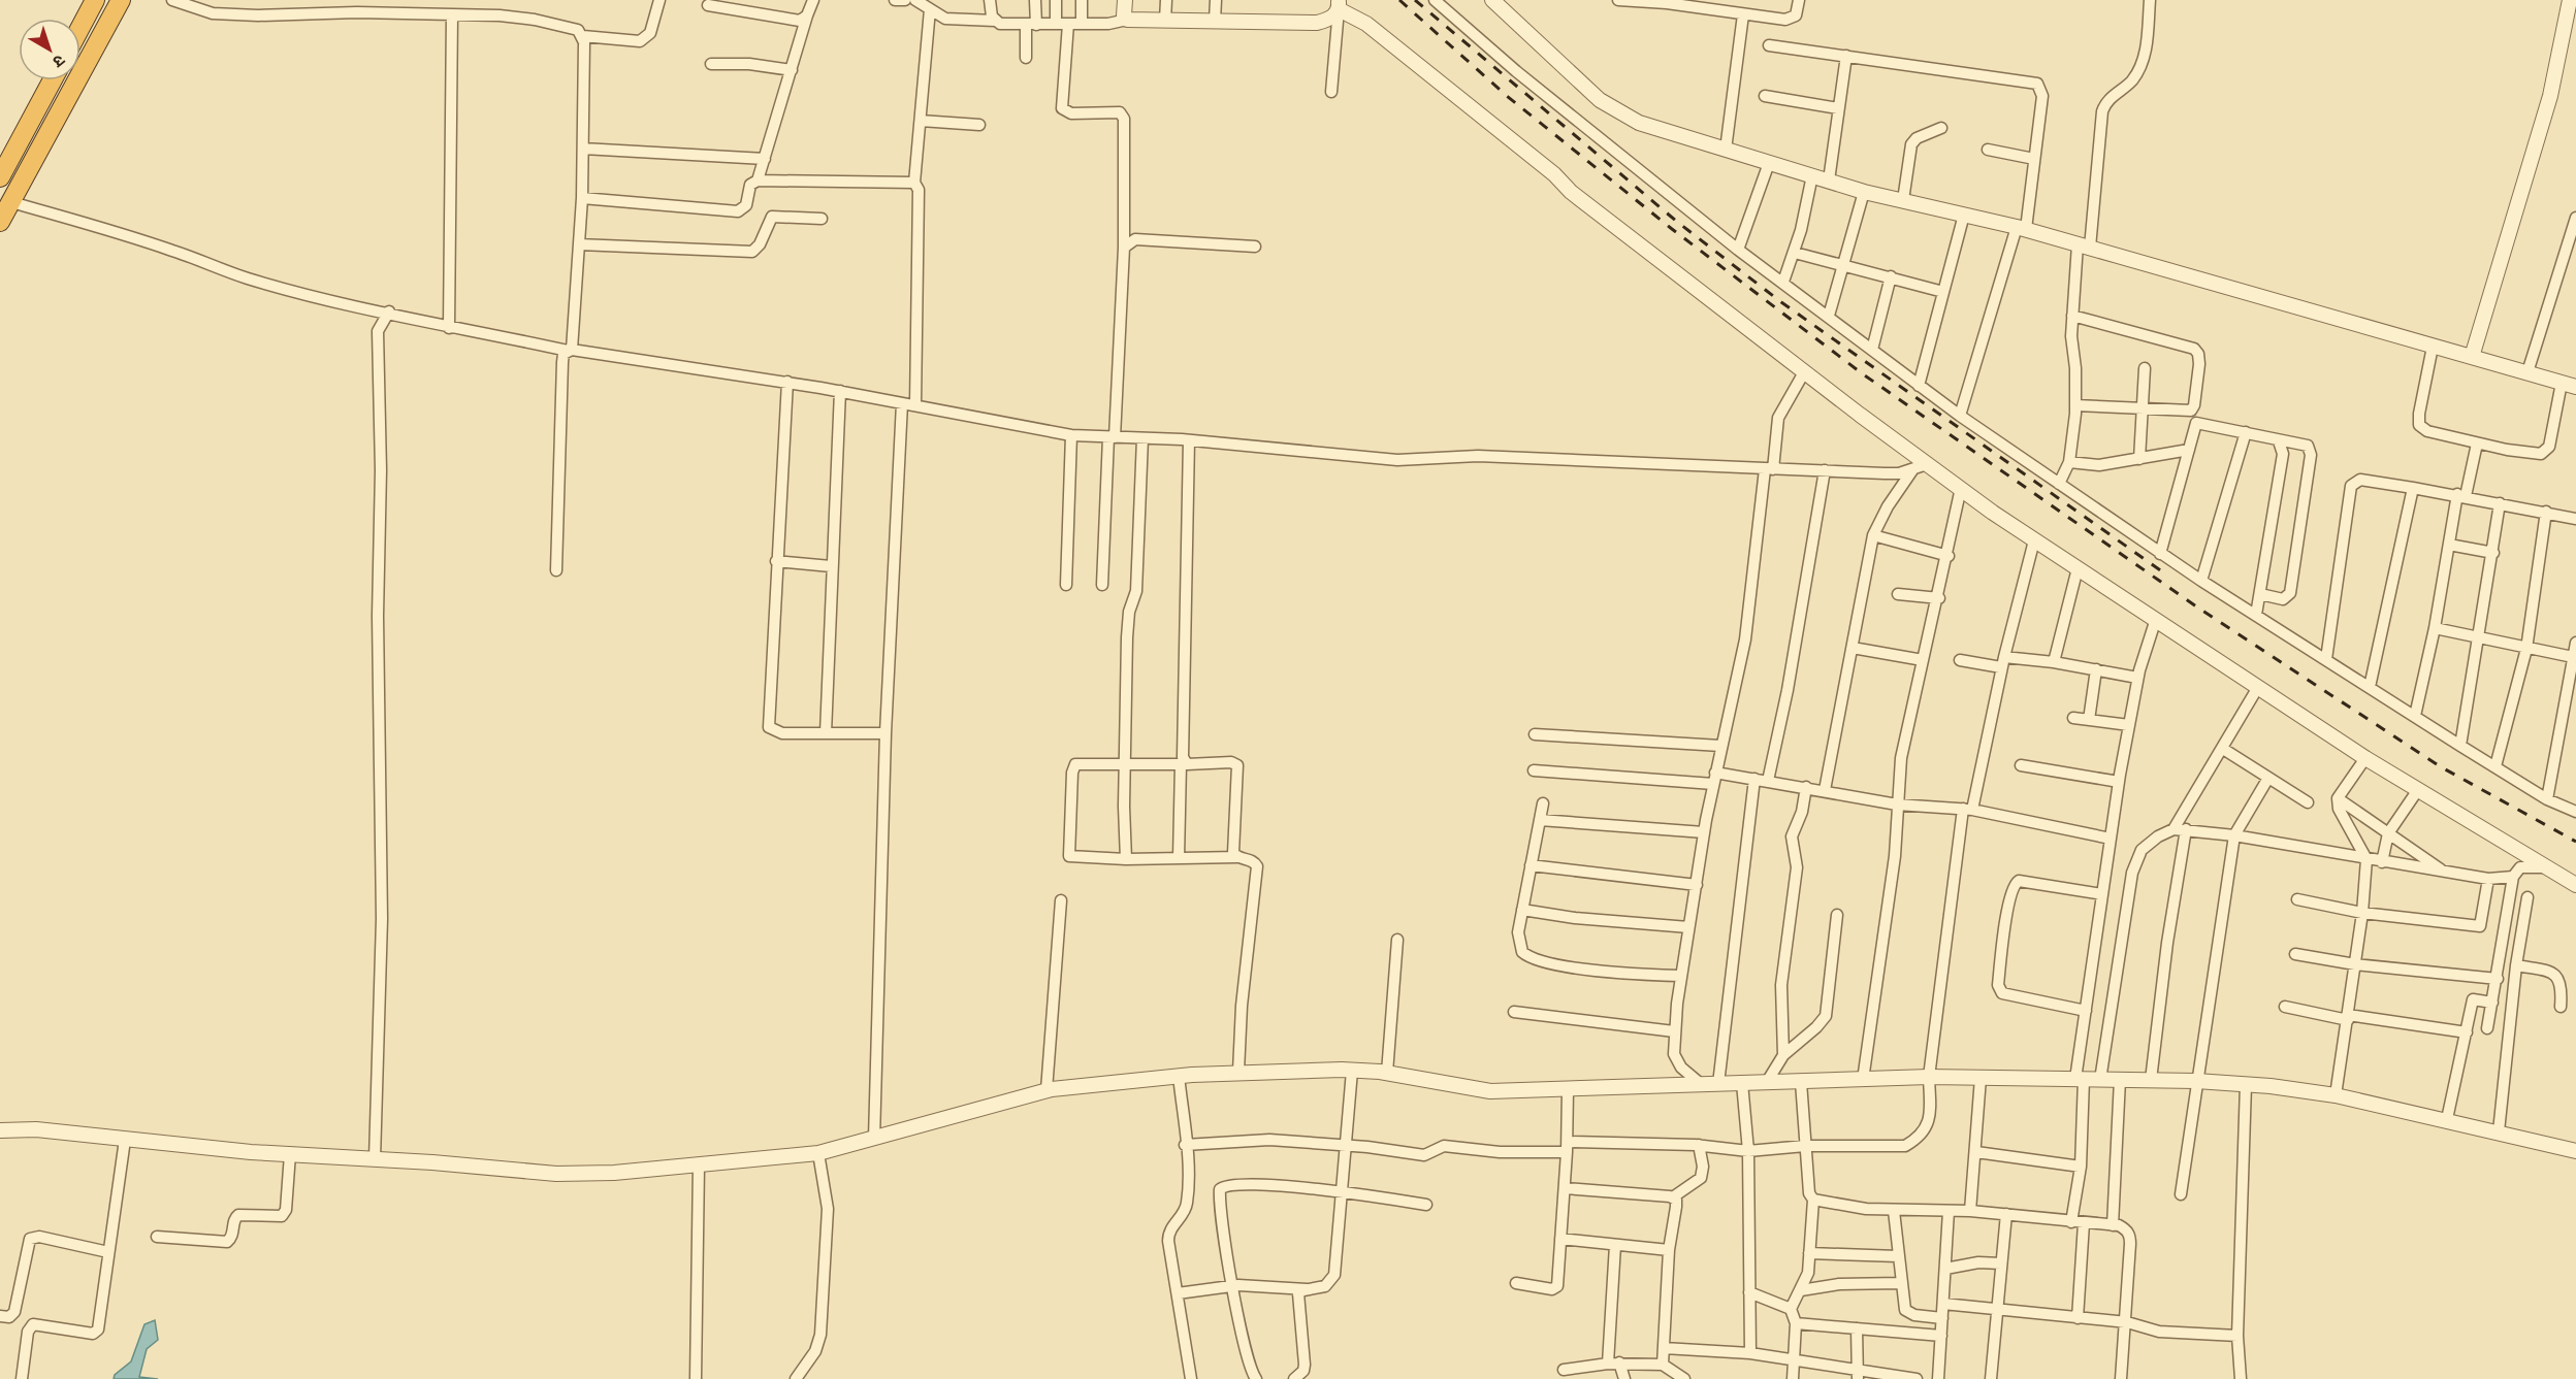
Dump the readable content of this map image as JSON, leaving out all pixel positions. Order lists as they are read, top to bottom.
{
  "north": "bottom right"
}
